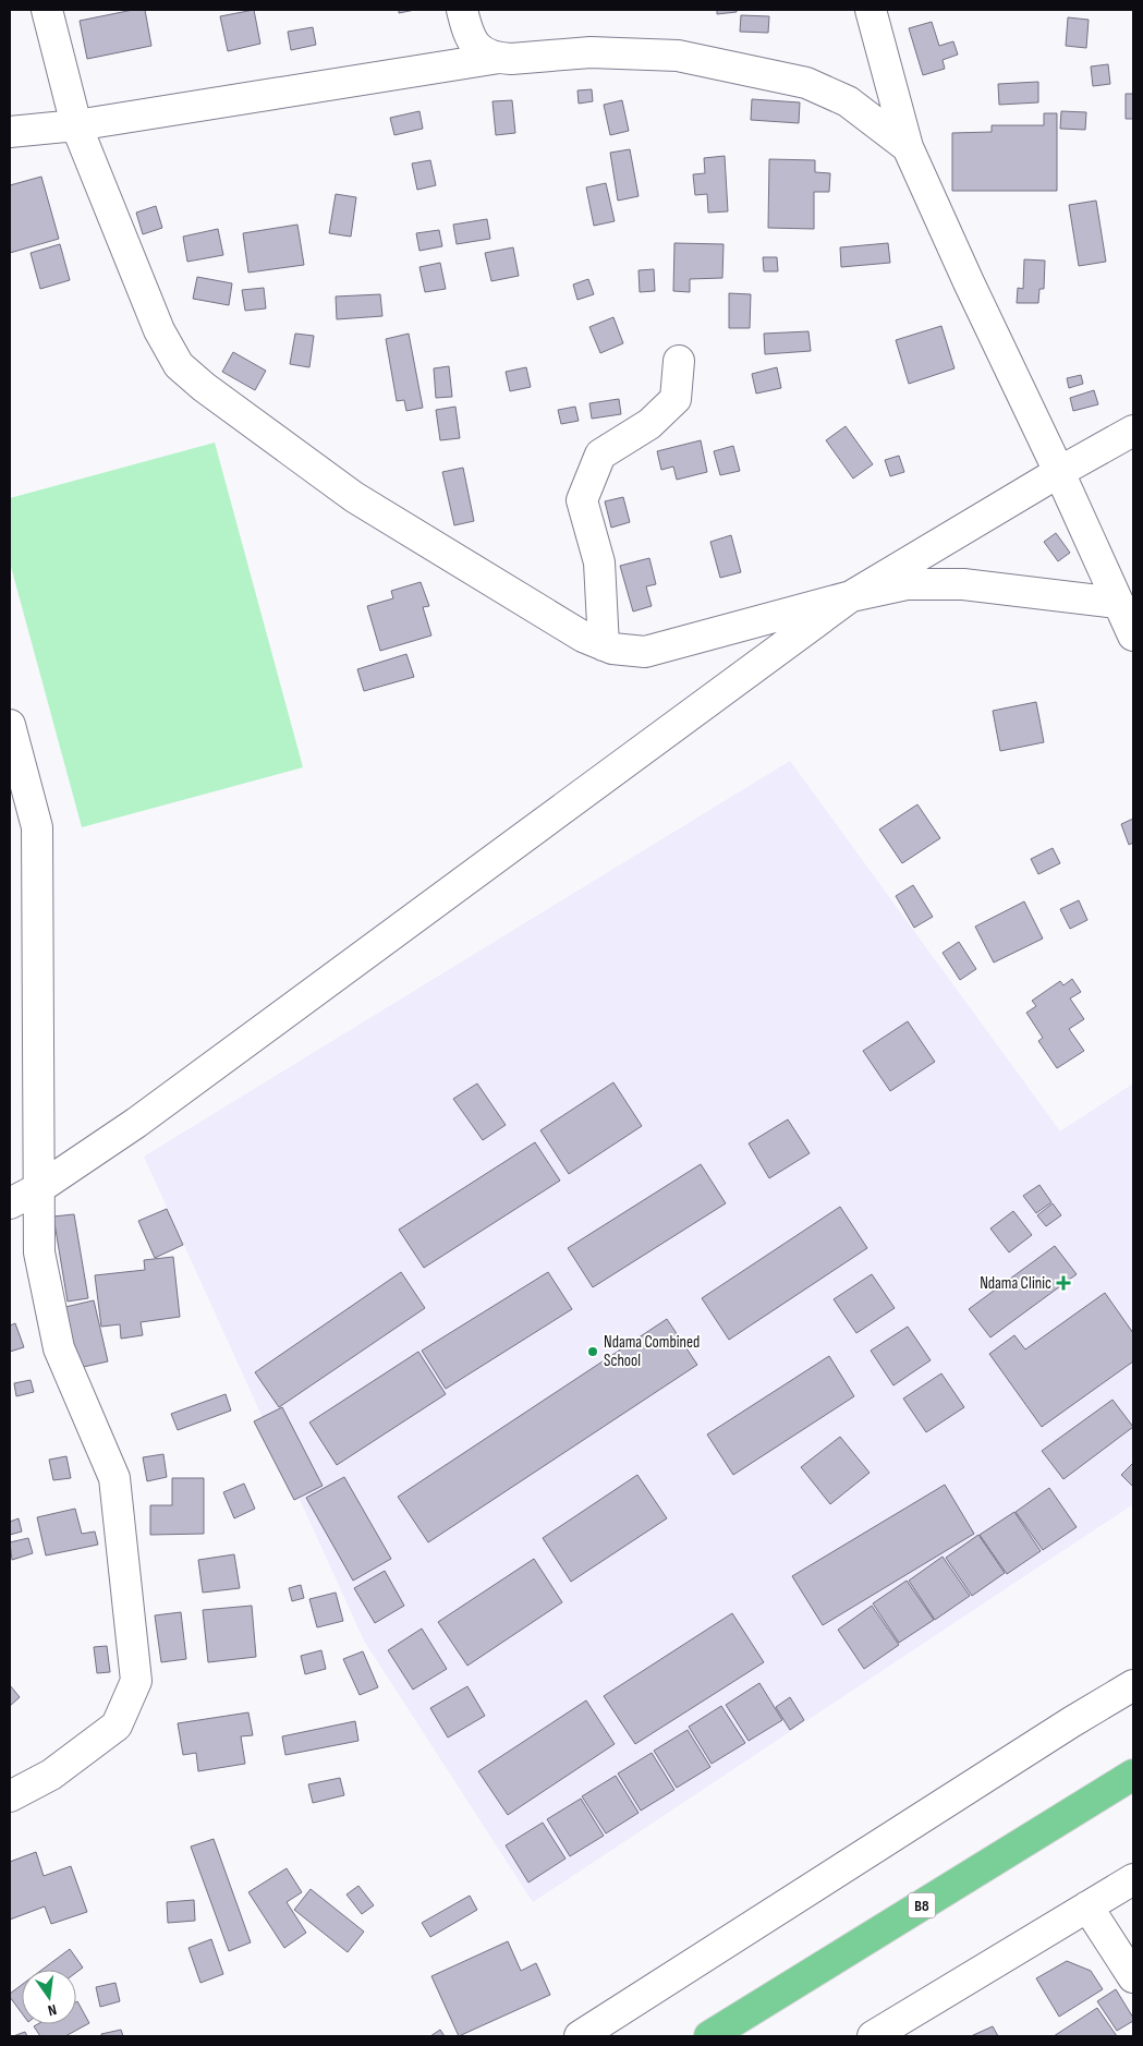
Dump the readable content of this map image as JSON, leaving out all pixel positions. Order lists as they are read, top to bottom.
{
  "streets": {
    "highway": ["B8"]
  },
  "places": {
    "health": ["Ndama Clinic"],
    "other": ["Ndama Combined School"]
  },
  "north": "bottom"
}
